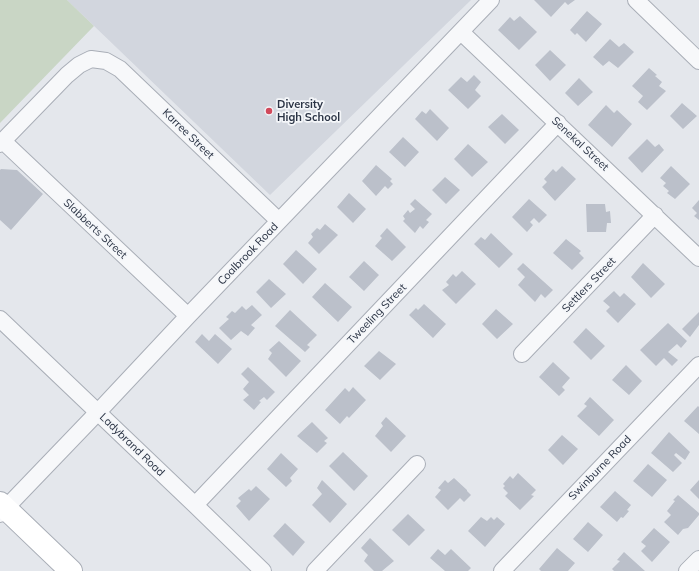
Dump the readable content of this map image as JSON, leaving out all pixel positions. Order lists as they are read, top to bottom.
{
  "streets": {
    "street": [
      "Karree Street",
      "Senekal Street",
      "Slabberts Street",
      "Coalbrook Road",
      "Settlers Street",
      "Tweeling Street",
      "Ladybrand Road",
      "Swinburne Road"
    ]
  },
  "crossings": [
    ["Karree Street", "Slabberts Street"],
    ["Karree Street", "Coalbrook Road"],
    ["Senekal Street", "Coalbrook Road"],
    ["Senekal Street", "Settlers Street"],
    ["Senekal Street", "Tweeling Street"],
    ["Slabberts Street", "Coalbrook Road"],
    ["Coalbrook Road", "Ladybrand Road"],
    ["Tweeling Street", "Ladybrand Road"]
  ],
  "places": ["Diversity High School"]
}
